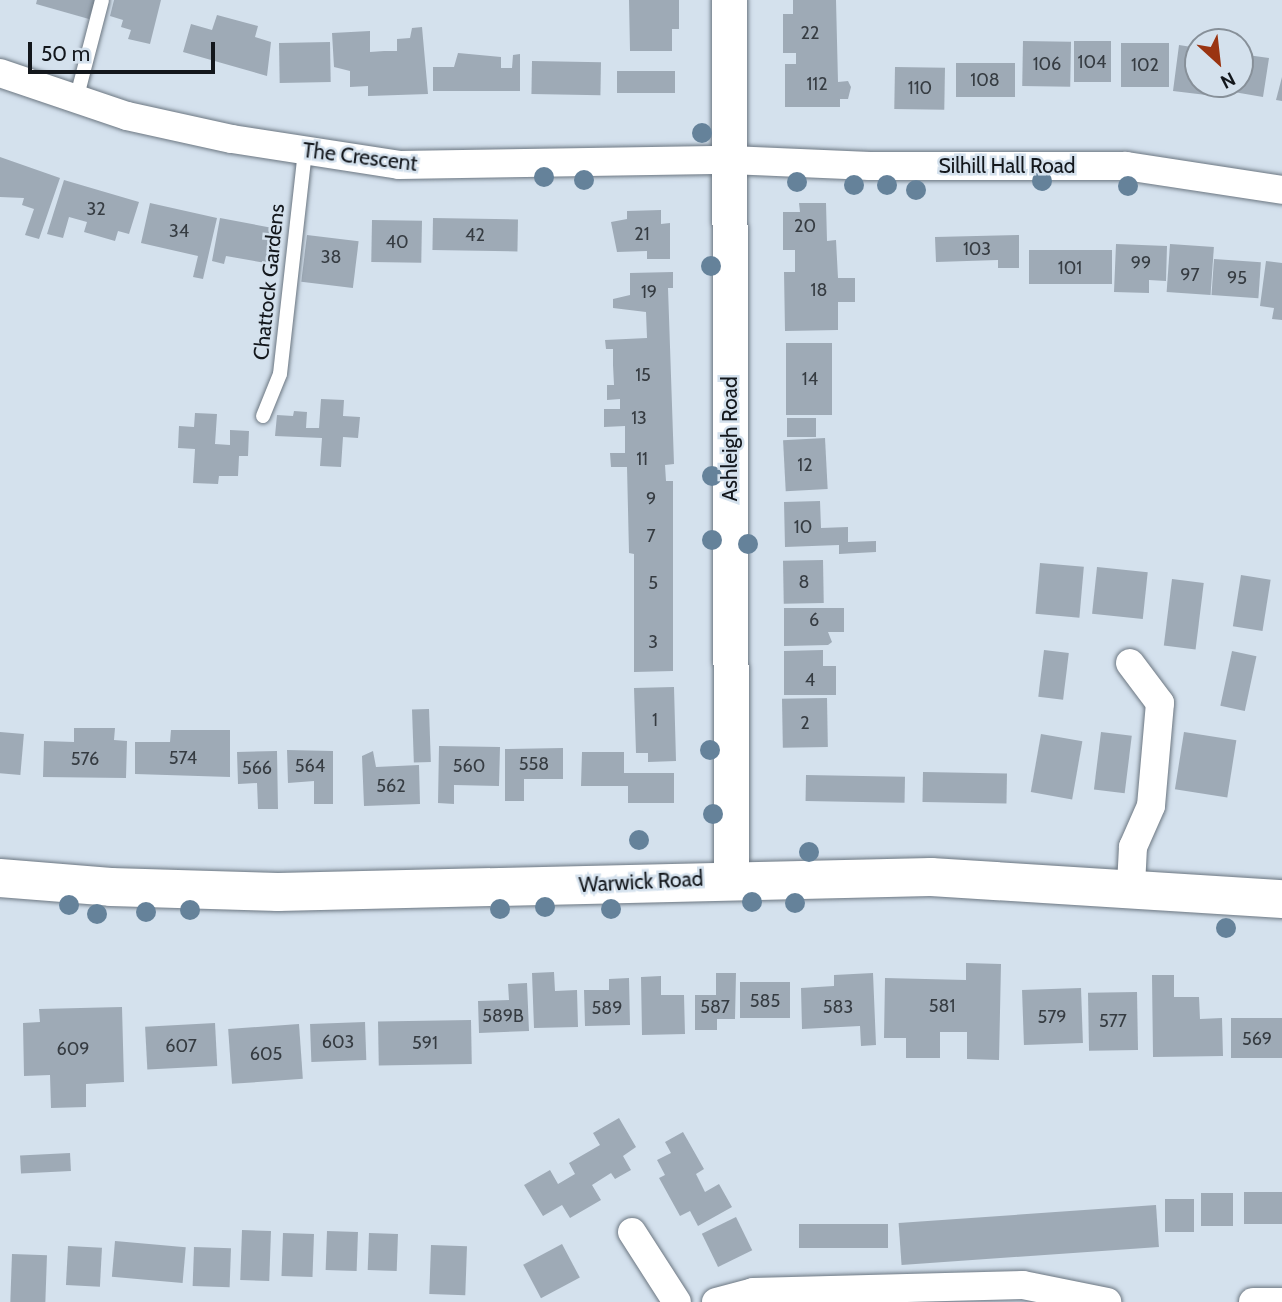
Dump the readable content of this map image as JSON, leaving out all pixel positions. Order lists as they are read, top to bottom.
{
  "streets": {
    "main road": ["Warwick Road"],
    "street": ["The Crescent", "Silhill Hall Road", "Ashleigh Road"],
    "lane": ["Chattock Gardens"]
  },
  "crossings": [
    ["The Crescent", "Silhill Hall Road"],
    ["The Crescent", "Chattock Gardens"],
    ["The Crescent", "Ashleigh Road"],
    ["Silhill Hall Road", "Ashleigh Road"],
    ["Ashleigh Road", "Warwick Road"]
  ],
  "house_numbers": [
    "22",
    "104",
    "106",
    "102",
    "108",
    "112",
    "110",
    "32",
    "20",
    "34",
    "21",
    "42",
    "40",
    "103",
    "38",
    "99",
    "101",
    "97",
    "95",
    "18",
    "19",
    "15",
    "14",
    "13",
    "11",
    "12",
    "9",
    "10",
    "7",
    "8",
    "5",
    "6",
    "3",
    "4",
    "1",
    "2",
    "574",
    "576",
    "558",
    "564",
    "560",
    "566",
    "562",
    "585",
    "581",
    "587",
    "583",
    "589",
    "589B",
    "579",
    "577",
    "569",
    "603",
    "591",
    "607",
    "609",
    "605"
  ],
  "scale_bar": "50 m",
  "north": "bottom right"
}
